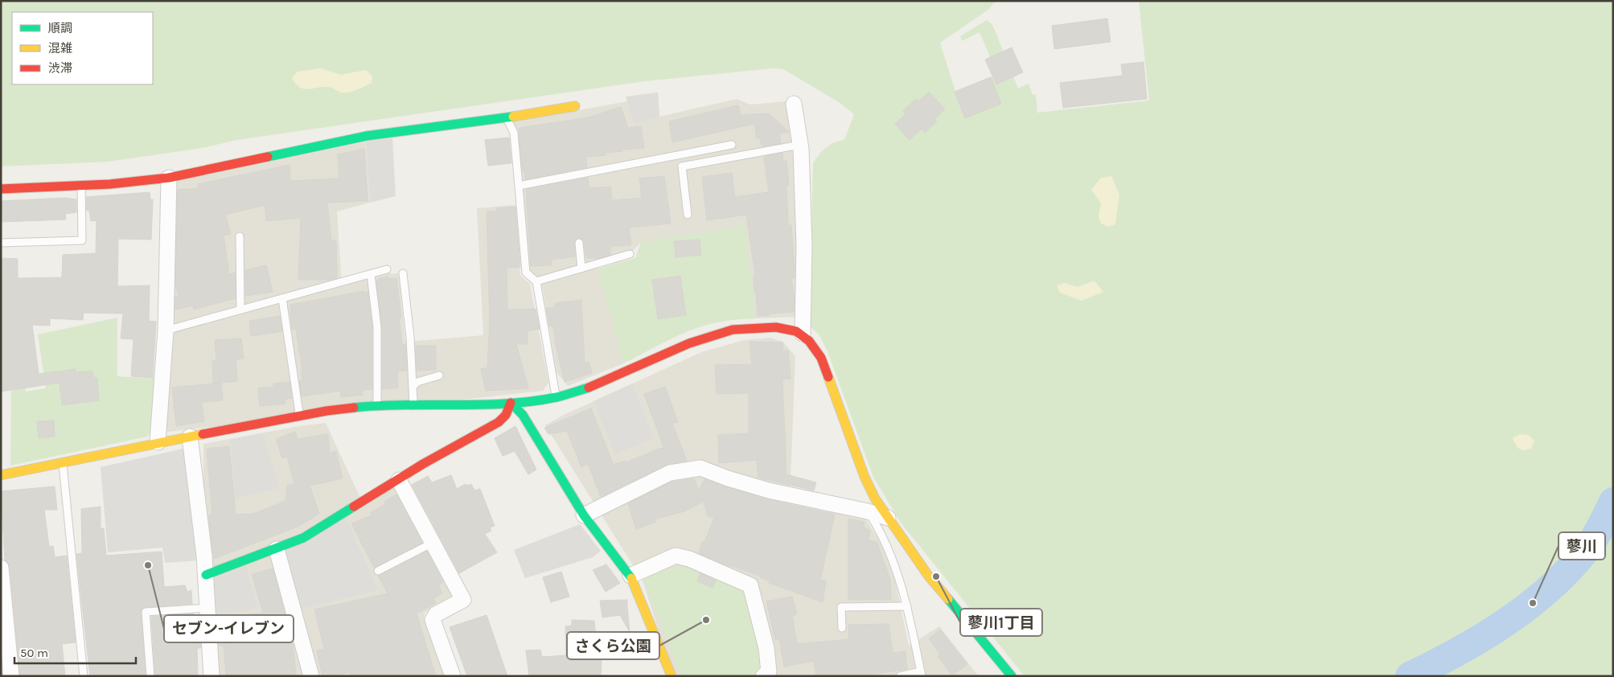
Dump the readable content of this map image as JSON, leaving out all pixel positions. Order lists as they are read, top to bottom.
{
  "places": [
    "セブン-イレブン",
    "蓼川1丁目",
    "蓼川",
    "さくら公園"
  ],
  "legend": ["順調", "混雑", "渋滞"],
  "scale_bar": "50 m"
}
